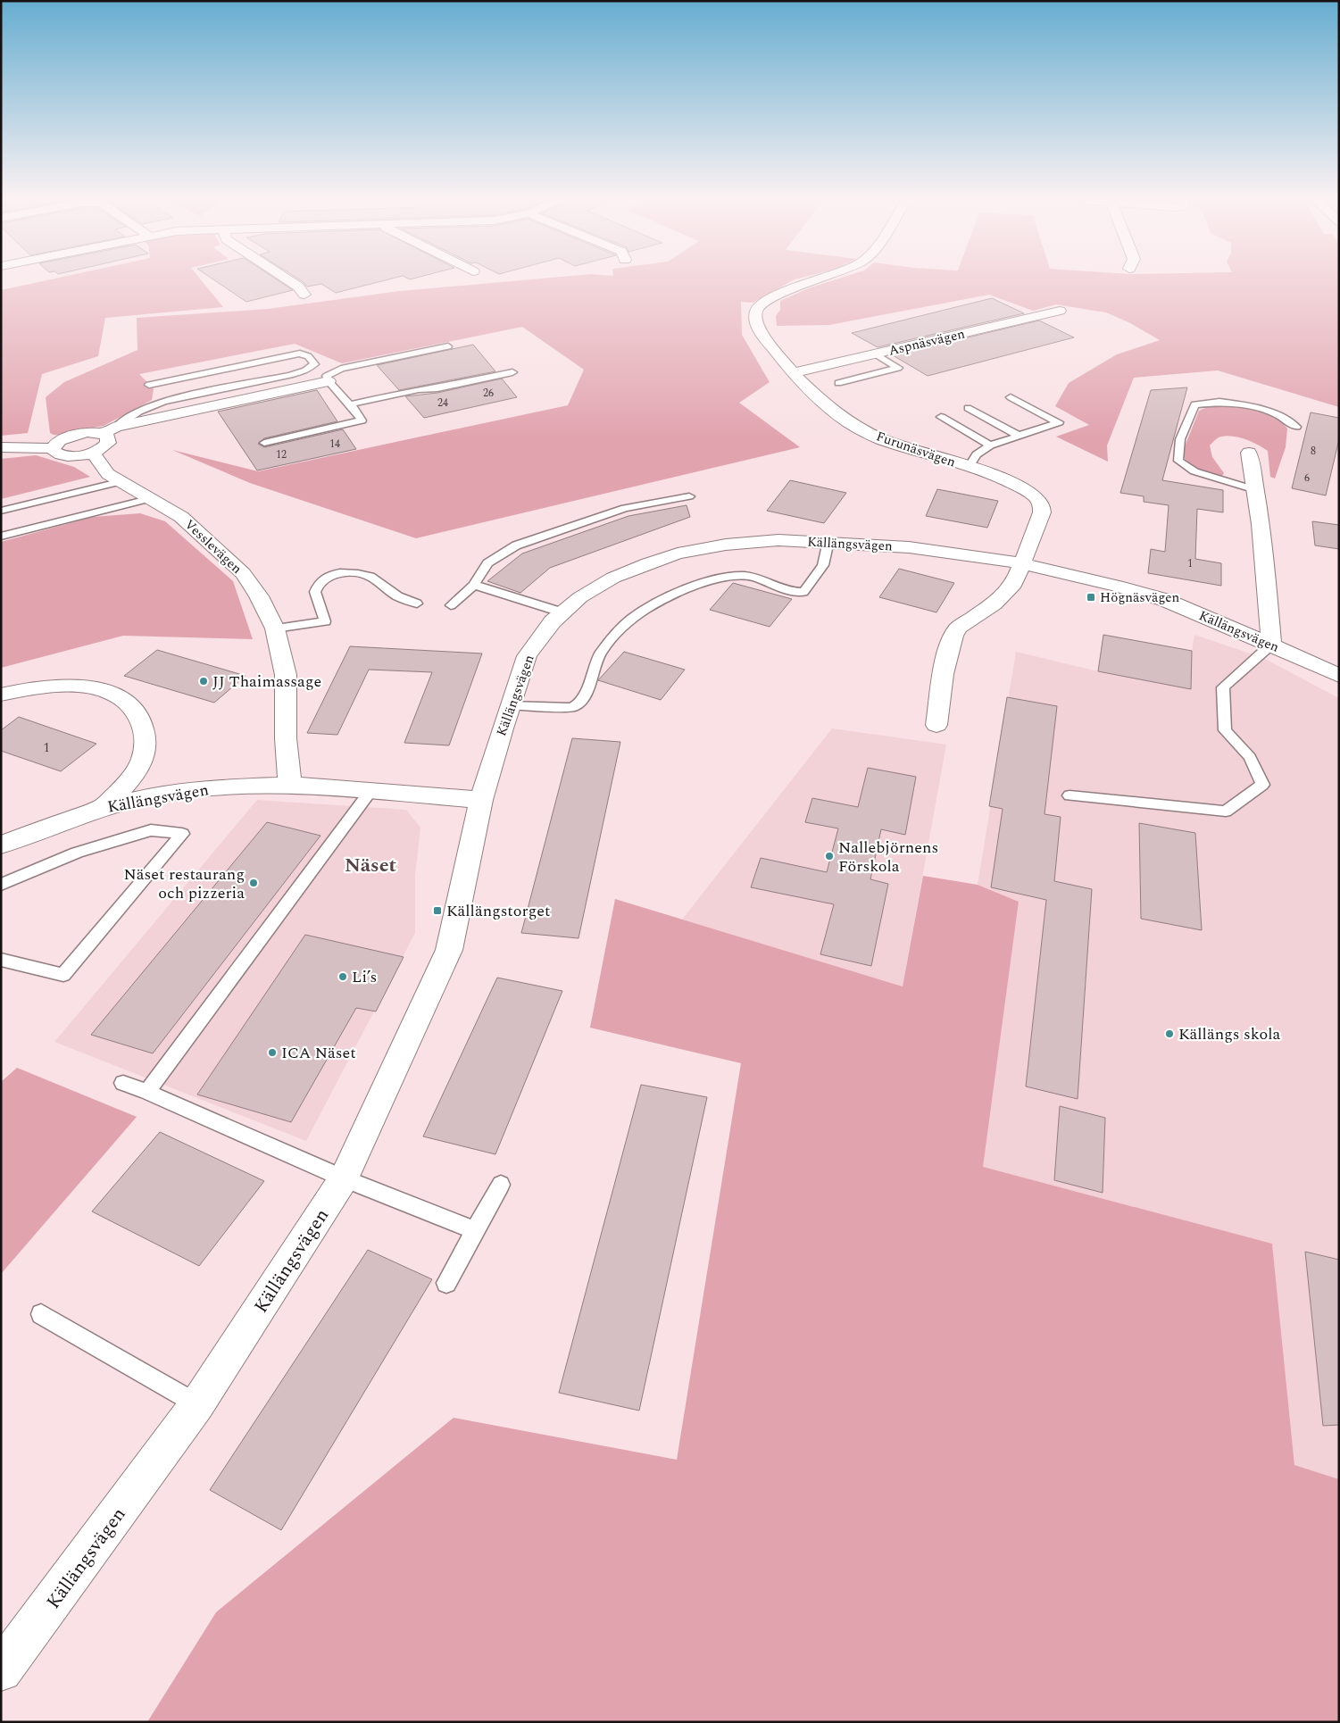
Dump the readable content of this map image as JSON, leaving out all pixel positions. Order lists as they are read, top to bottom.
{
  "streets": {
    "street": [
      "Aspnäsvägen",
      "Furunäsvägen",
      "Källängsvägen",
      "Vesslevägen"
    ]
  },
  "crossings": [
    ["Aspnäsvägen", "Furunäsvägen"],
    ["Furunäsvägen", "Källängsvägen"],
    ["Källängsvägen", "Vesslevägen"]
  ],
  "districts": ["Näset"],
  "places": {
    "transit": ["Högnäsvägen", "Källängstorget"],
    "other": [
      "JJ Thaimassage",
      "Nallebjörnens Förskola",
      "Näset restaurang och pizzeria",
      "Li’s",
      "Källängs skola",
      "ICA Näset"
    ]
  },
  "house_numbers": [
    "26",
    "24",
    "14",
    "8",
    "12",
    "6",
    "1",
    "1"
  ]
}
